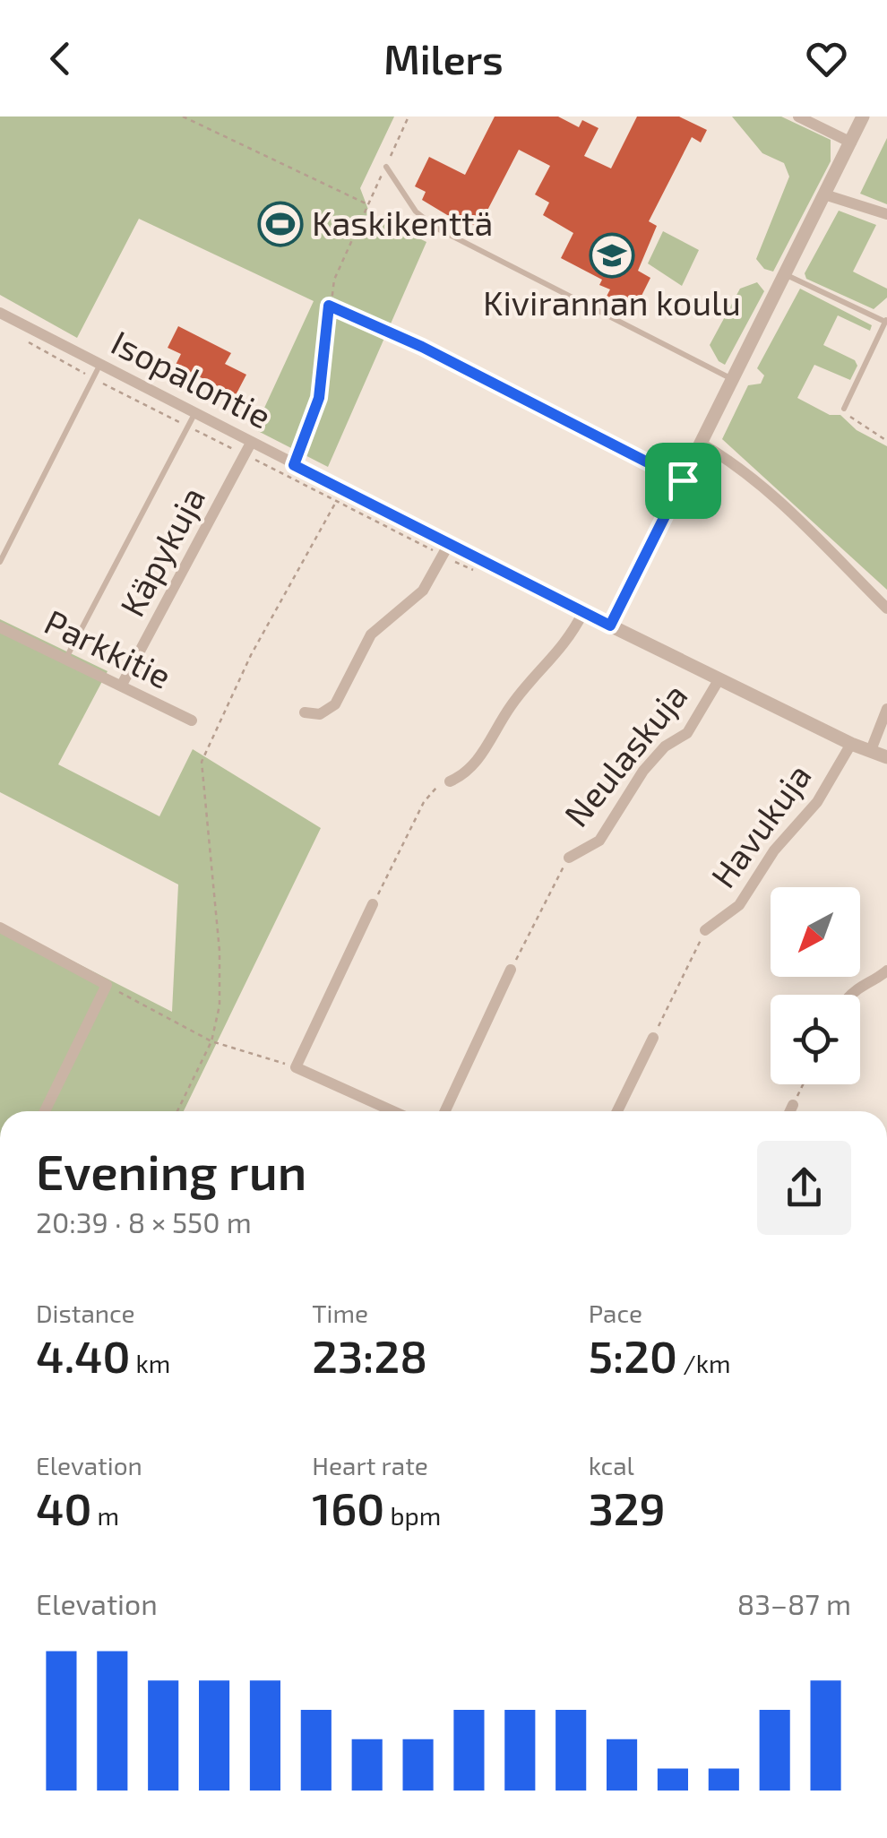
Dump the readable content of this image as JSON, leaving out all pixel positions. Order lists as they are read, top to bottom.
{
  "streets": {
    "street": [
      "Isopalontie",
      "Käpykuja",
      "Parkkitie",
      "Neulaskuja",
      "Havukuja"
    ]
  },
  "crossings": [
    ["Isopalontie", "Käpykuja"],
    ["Isopalontie", "Neulaskuja"],
    ["Isopalontie", "Havukuja"],
    ["Käpykuja", "Parkkitie"]
  ],
  "places": {
    "sports": ["Kaskikenttä"],
    "school or university": ["Kivirannan koulu"]
  },
  "north": "bottom left",
  "page": {
    "header": "Milers",
    "heading": ["Evening run", "20:39 · 8 × 550 m"],
    "stats": [
      ["Distance", "4.40 km"],
      ["Time", "23:28"],
      ["Pace", "5:20 /km"],
      ["Elevation", "40 m"],
      ["Heart rate", "160 bpm"],
      ["kcal", "329"]
    ],
    "chart": ["Elevation", "83–87 m"]
  }
}
